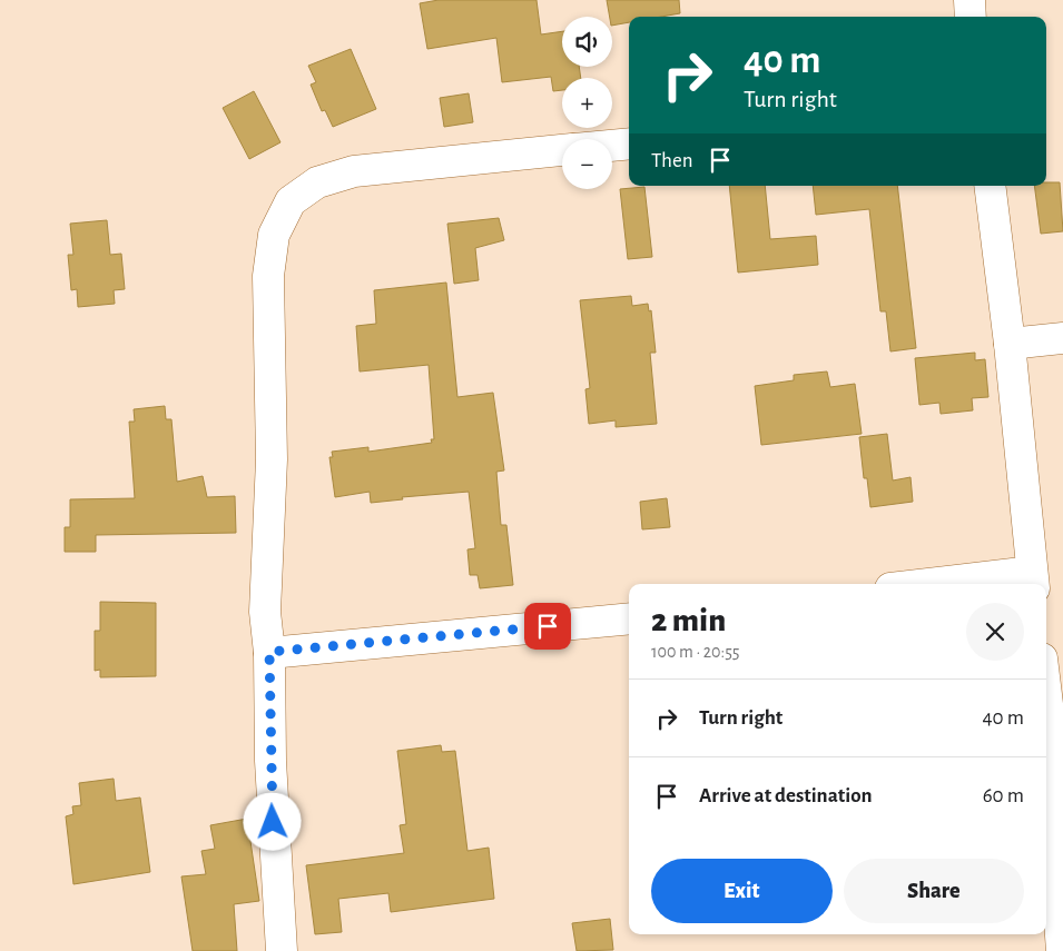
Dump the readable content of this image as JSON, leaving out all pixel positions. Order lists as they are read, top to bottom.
{
  "page": {
    "map_buttons": ["+", "−"],
    "turn": ["40 m", "Turn right"],
    "then": "Then",
    "heading": ["2 min", "100 m · 20:55"],
    "list": [
      {
        "name": "Turn right",
        "value": "40 m"
      },
      {
        "name": "Arrive at destination",
        "value": "60 m"
      }
    ],
    "buttons": ["Exit", "Share"]
  }
}
